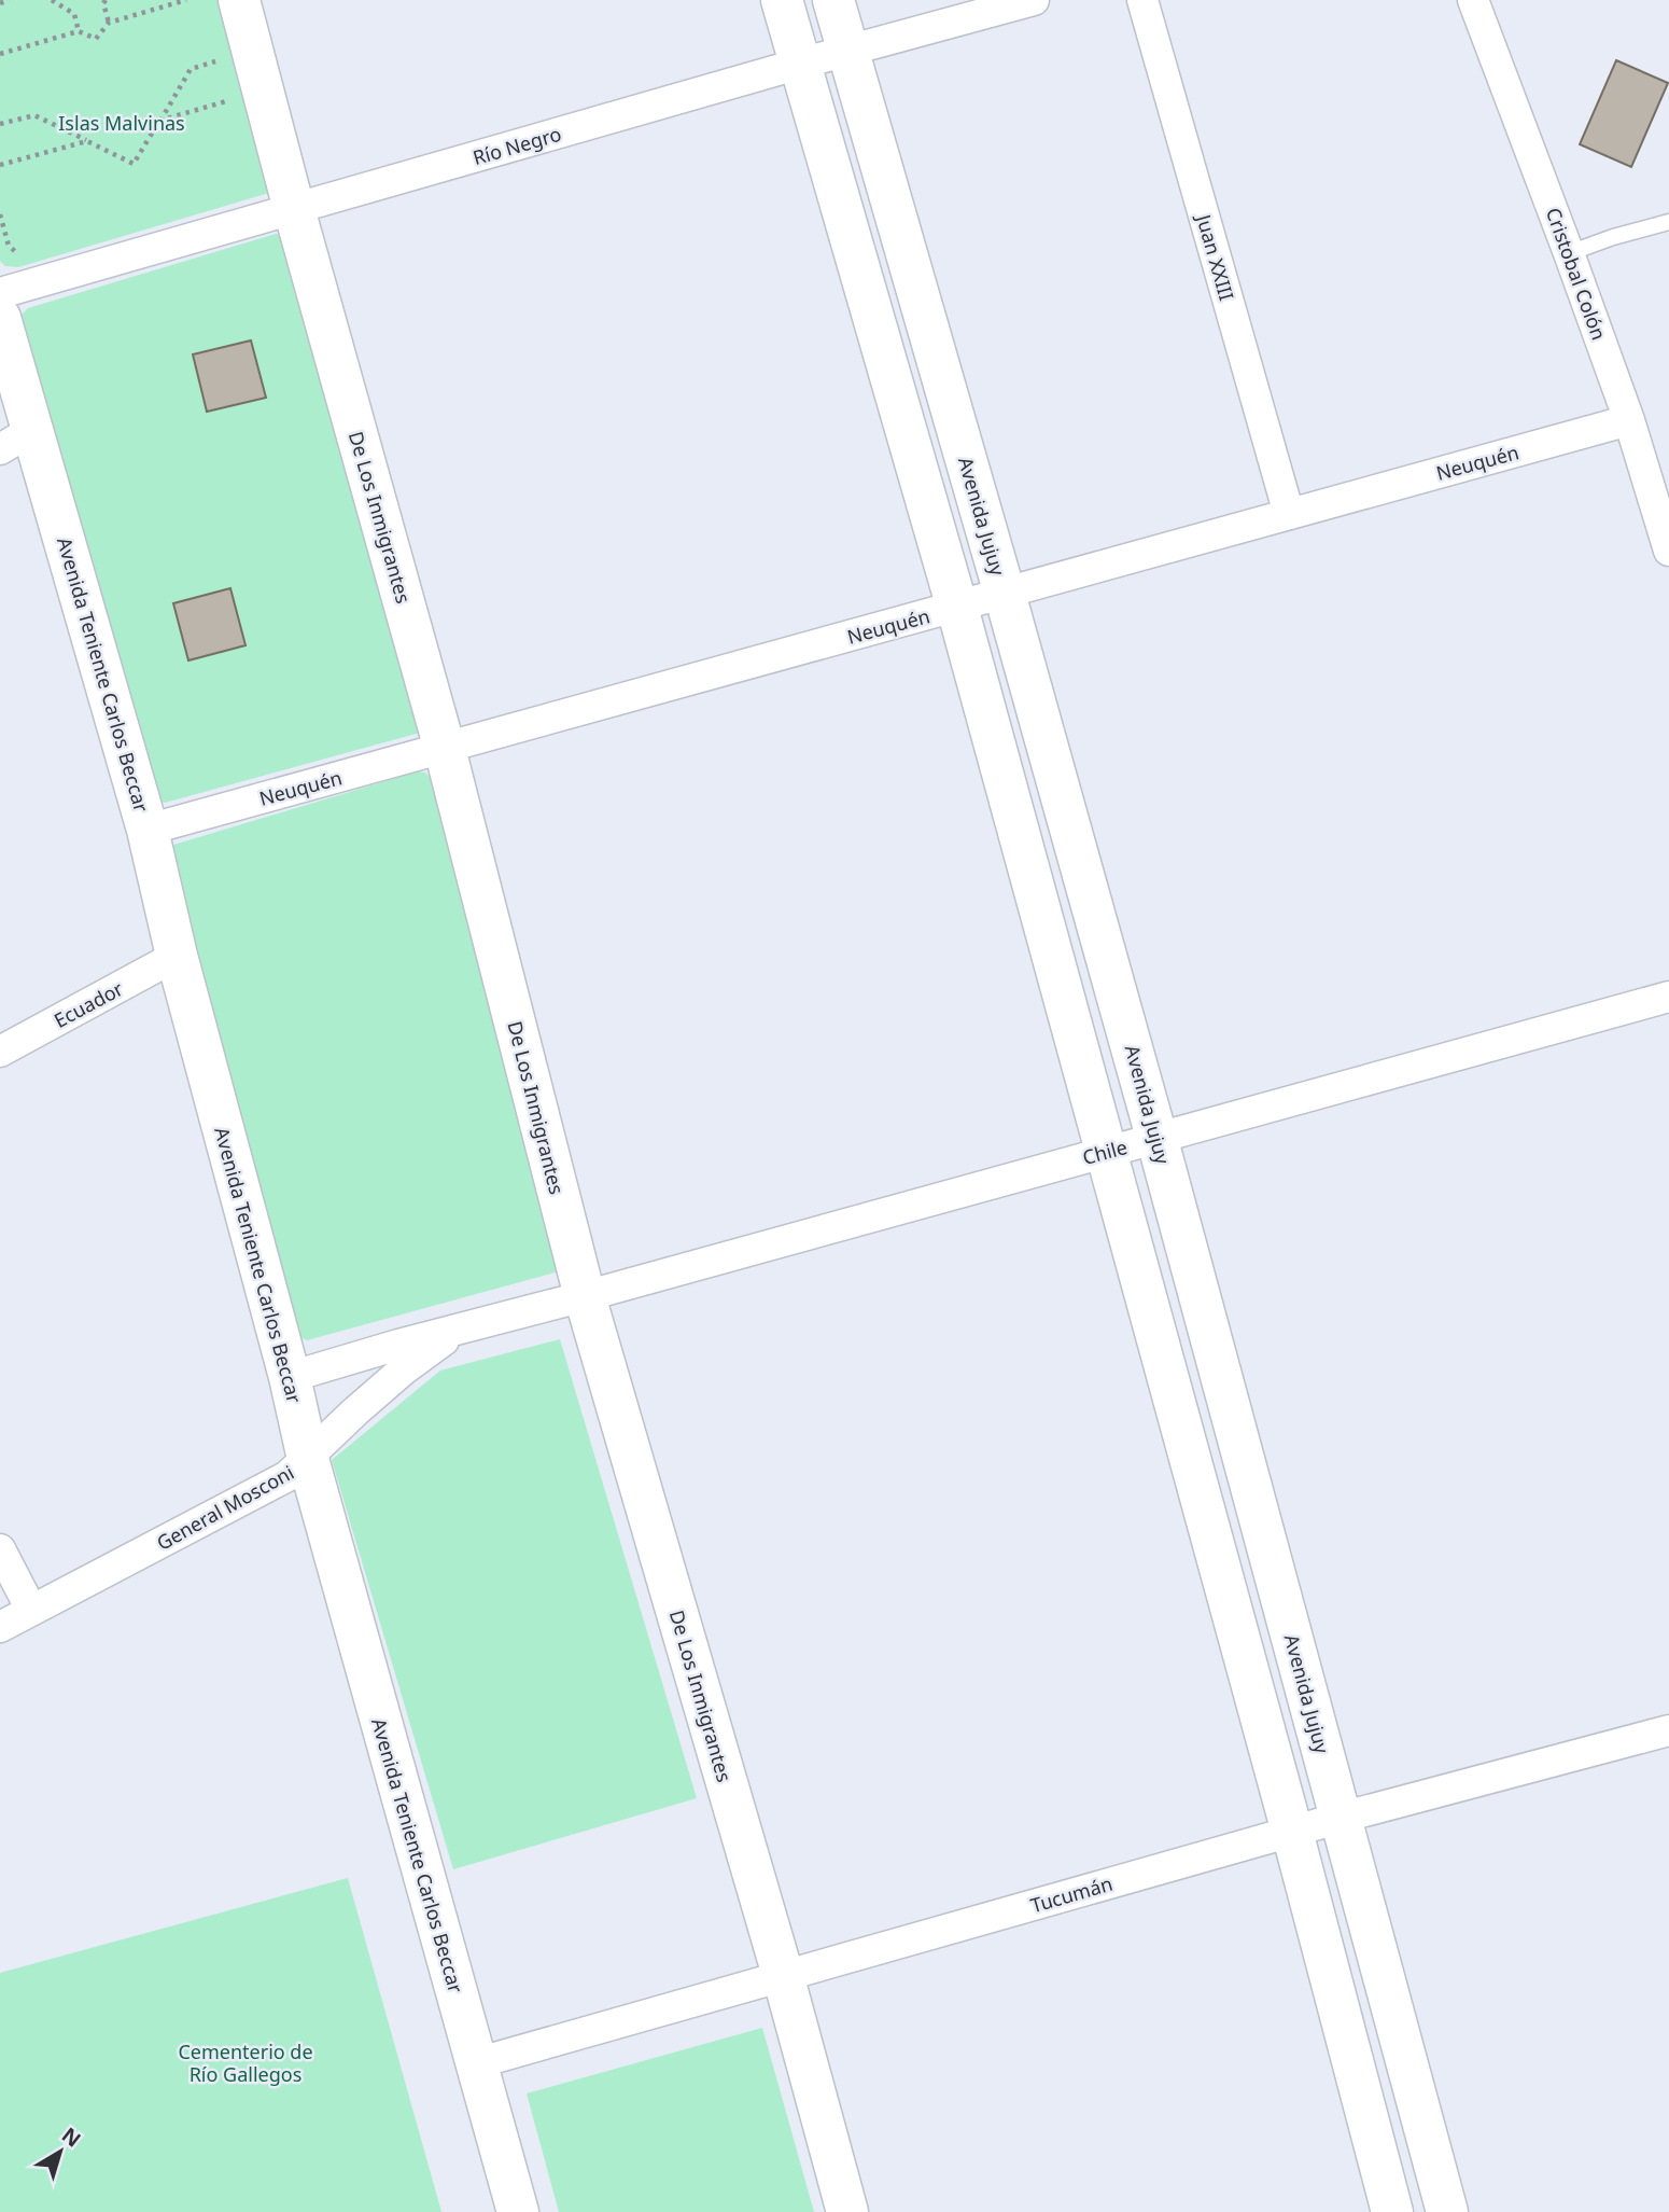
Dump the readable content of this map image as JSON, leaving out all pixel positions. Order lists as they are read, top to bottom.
{
  "streets": {
    "street": [
      "Río Negro",
      "Juan XXIII",
      "Cristobal Colón",
      "Neuquén",
      "Avenida Jujuy",
      "De Los Inmigrantes",
      "Avenida Teniente Carlos Beccar",
      "Ecuador",
      "Chile",
      "General Mosconi",
      "Tucumán"
    ]
  },
  "crossings": [
    ["Río Negro", "Avenida Jujuy"],
    ["Río Negro", "De Los Inmigrantes"],
    ["Juan XXIII", "Neuquén"],
    ["Cristobal Colón", "Neuquén"],
    ["Neuquén", "Avenida Jujuy"],
    ["Neuquén", "De Los Inmigrantes"],
    ["Neuquén", "Avenida Teniente Carlos Beccar"],
    ["Avenida Jujuy", "Chile"],
    ["Avenida Jujuy", "Tucumán"],
    ["De Los Inmigrantes", "Chile"],
    ["De Los Inmigrantes", "General Mosconi"],
    ["De Los Inmigrantes", "Tucumán"],
    ["Avenida Teniente Carlos Beccar", "Ecuador"],
    ["Avenida Teniente Carlos Beccar", "General Mosconi"],
    ["Avenida Teniente Carlos Beccar", "Tucumán"],
    ["Chile", "General Mosconi"]
  ],
  "parks": ["Islas Malvinas", "Cementerio de Río Gallegos"],
  "north": "top right"
}
